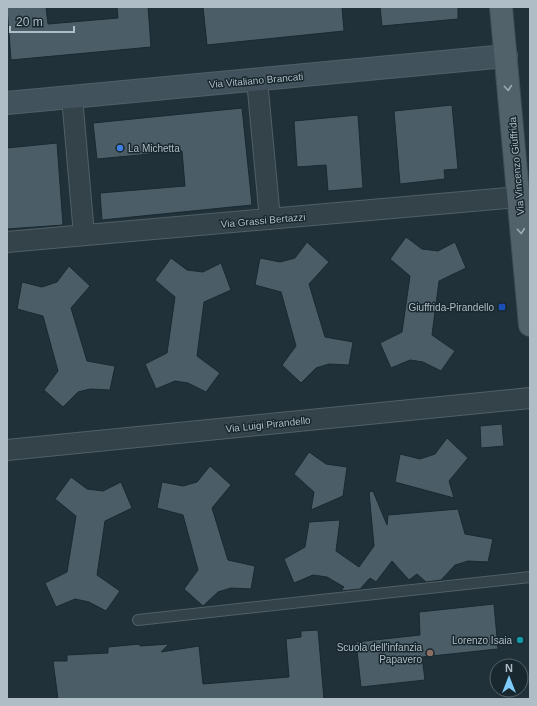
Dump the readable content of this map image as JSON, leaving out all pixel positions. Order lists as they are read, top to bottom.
{
  "streets": {
    "main road": ["Via Vincenzo Giuffrida"],
    "street": ["Via Vitaliano Brancati", "Via Grassi Bertazzi", "Via Luigi Pirandello"]
  },
  "crossings": [
    ["Via Vitaliano Brancati", "Via Vincenzo Giuffrida"],
    ["Via Vincenzo Giuffrida", "Via Grassi Bertazzi"]
  ],
  "one_way": ["Via Vincenzo Giuffrida"],
  "places": {
    "other": ["La Michetta", "Lorenzo Isaia", "Scuola dell'infanzia Papavero"],
    "transit": ["Giuffrida-Pirandello"]
  },
  "scale_bar": "20 m",
  "north": "top"
}
